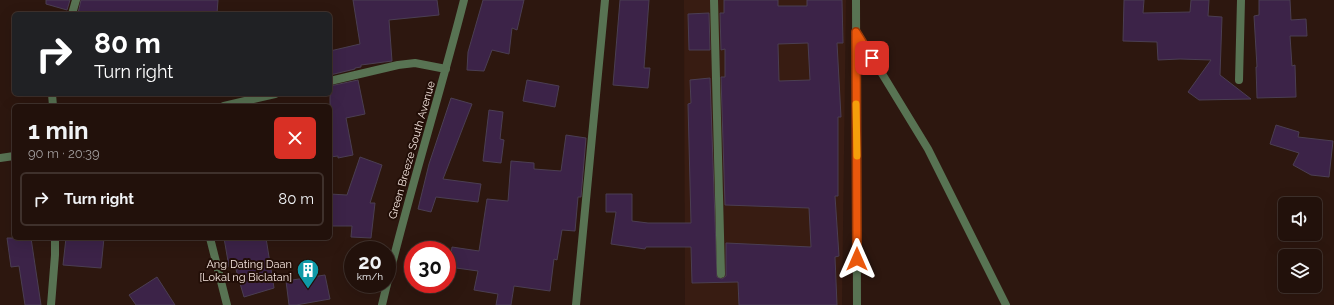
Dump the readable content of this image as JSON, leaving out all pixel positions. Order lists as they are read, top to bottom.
{
  "streets": {
    "street": ["Green Breeze South Avenue"]
  },
  "places": {
    "building": ["Ang Dating Daan [Lokal ng Biclatan]"]
  },
  "page": {
    "turn": ["80 m", "Turn right"],
    "heading": ["1 min", "90 m · 20:39"],
    "list": [
      {
        "name": "Turn right",
        "value": "80 m"
      }
    ],
    "speed": "20 km/h",
    "limit": "30"
  }
}
